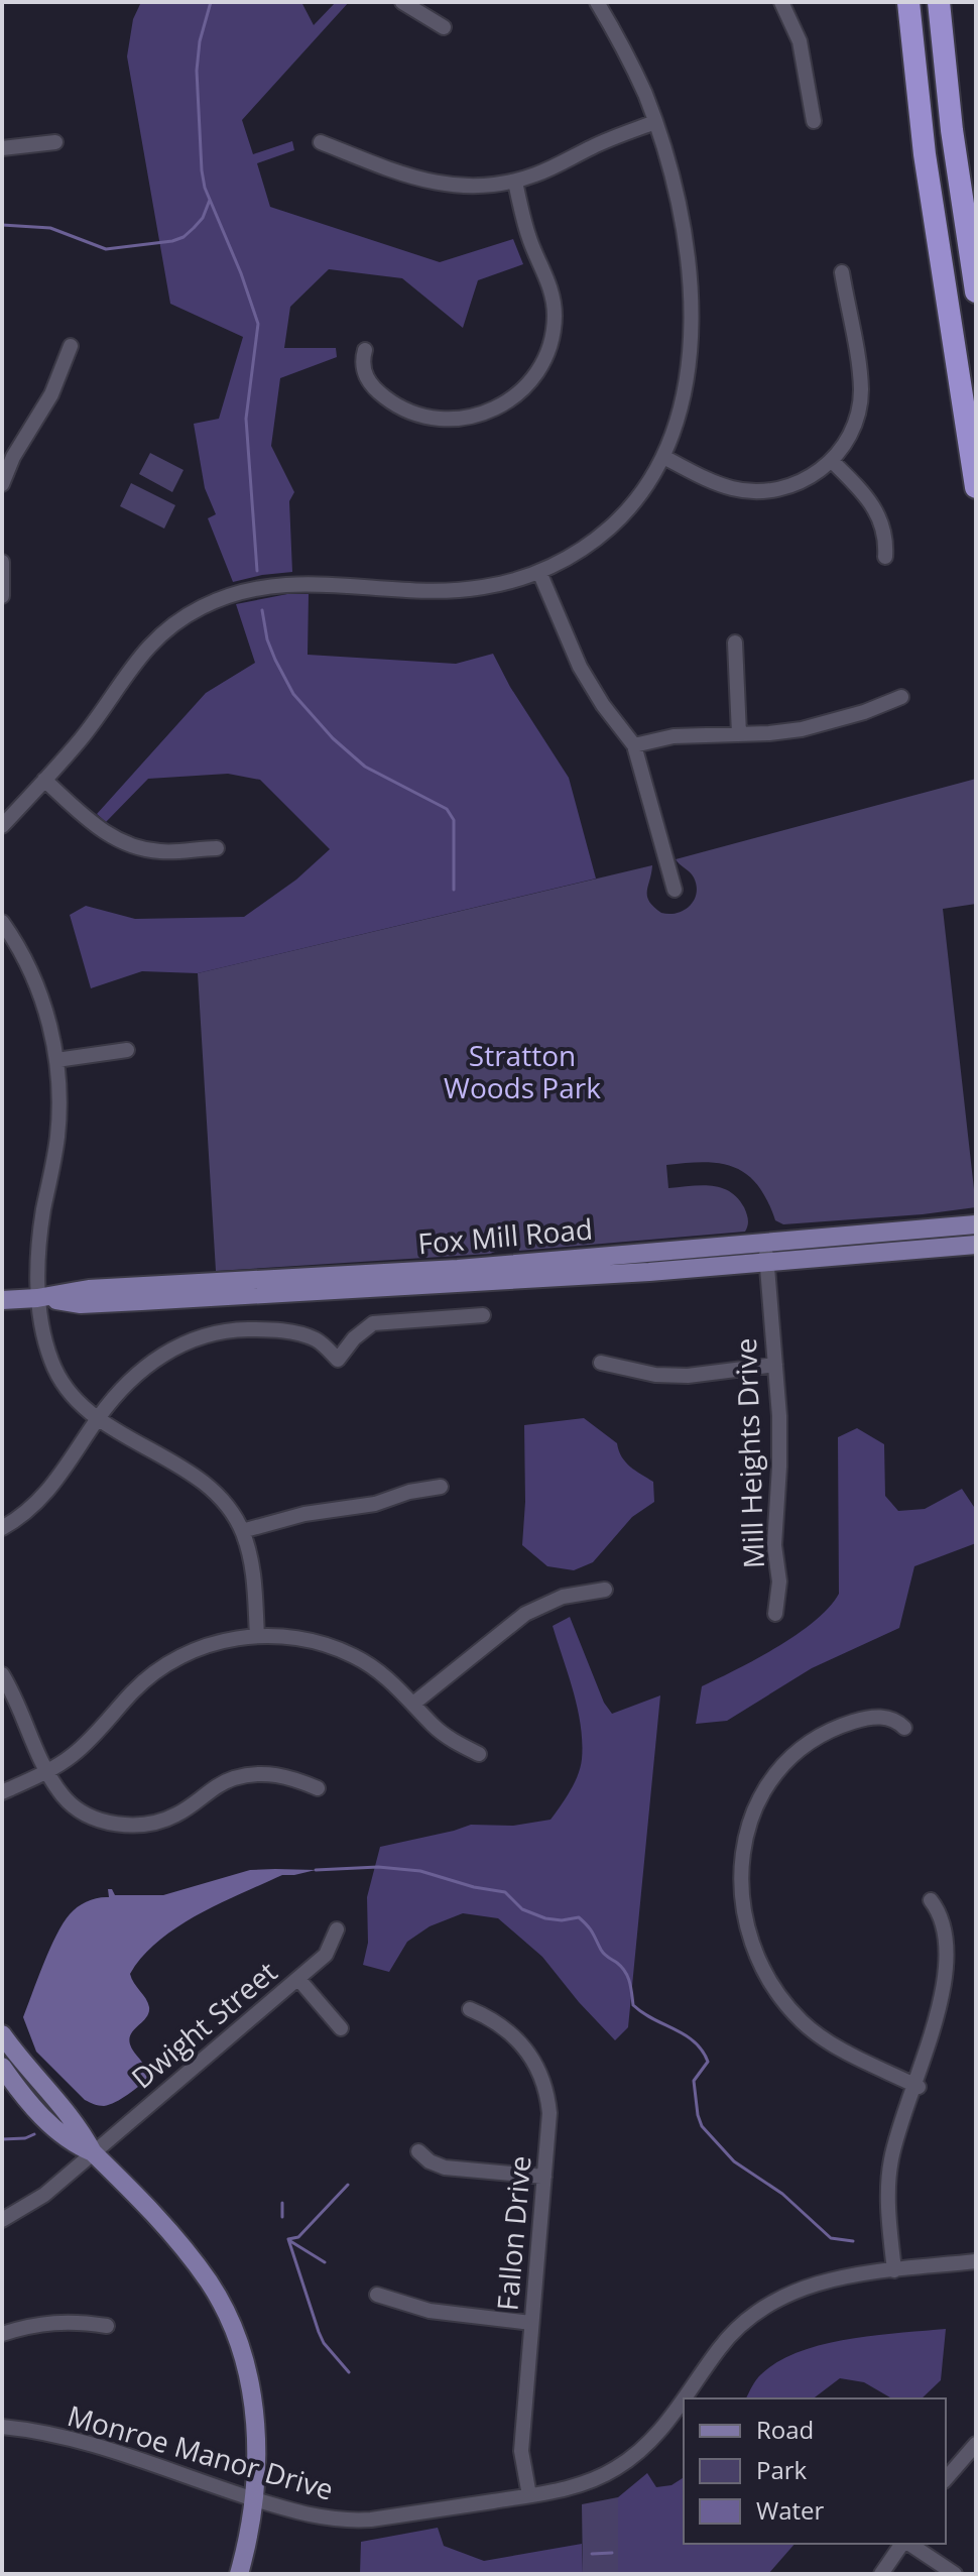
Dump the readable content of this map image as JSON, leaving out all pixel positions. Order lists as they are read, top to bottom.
{
  "streets": {
    "main road": ["Fox Mill Road"],
    "street": [
      "Mill Heights Drive",
      "Dwight Street",
      "Fallon Drive",
      "Monroe Manor Drive"
    ]
  },
  "crossings": [
    ["Fox Mill Road", "Mill Heights Drive"],
    ["Fallon Drive", "Monroe Manor Drive"]
  ],
  "parks": ["Stratton Woods Park"],
  "legend": ["Road", "Park", "Water"]
}
